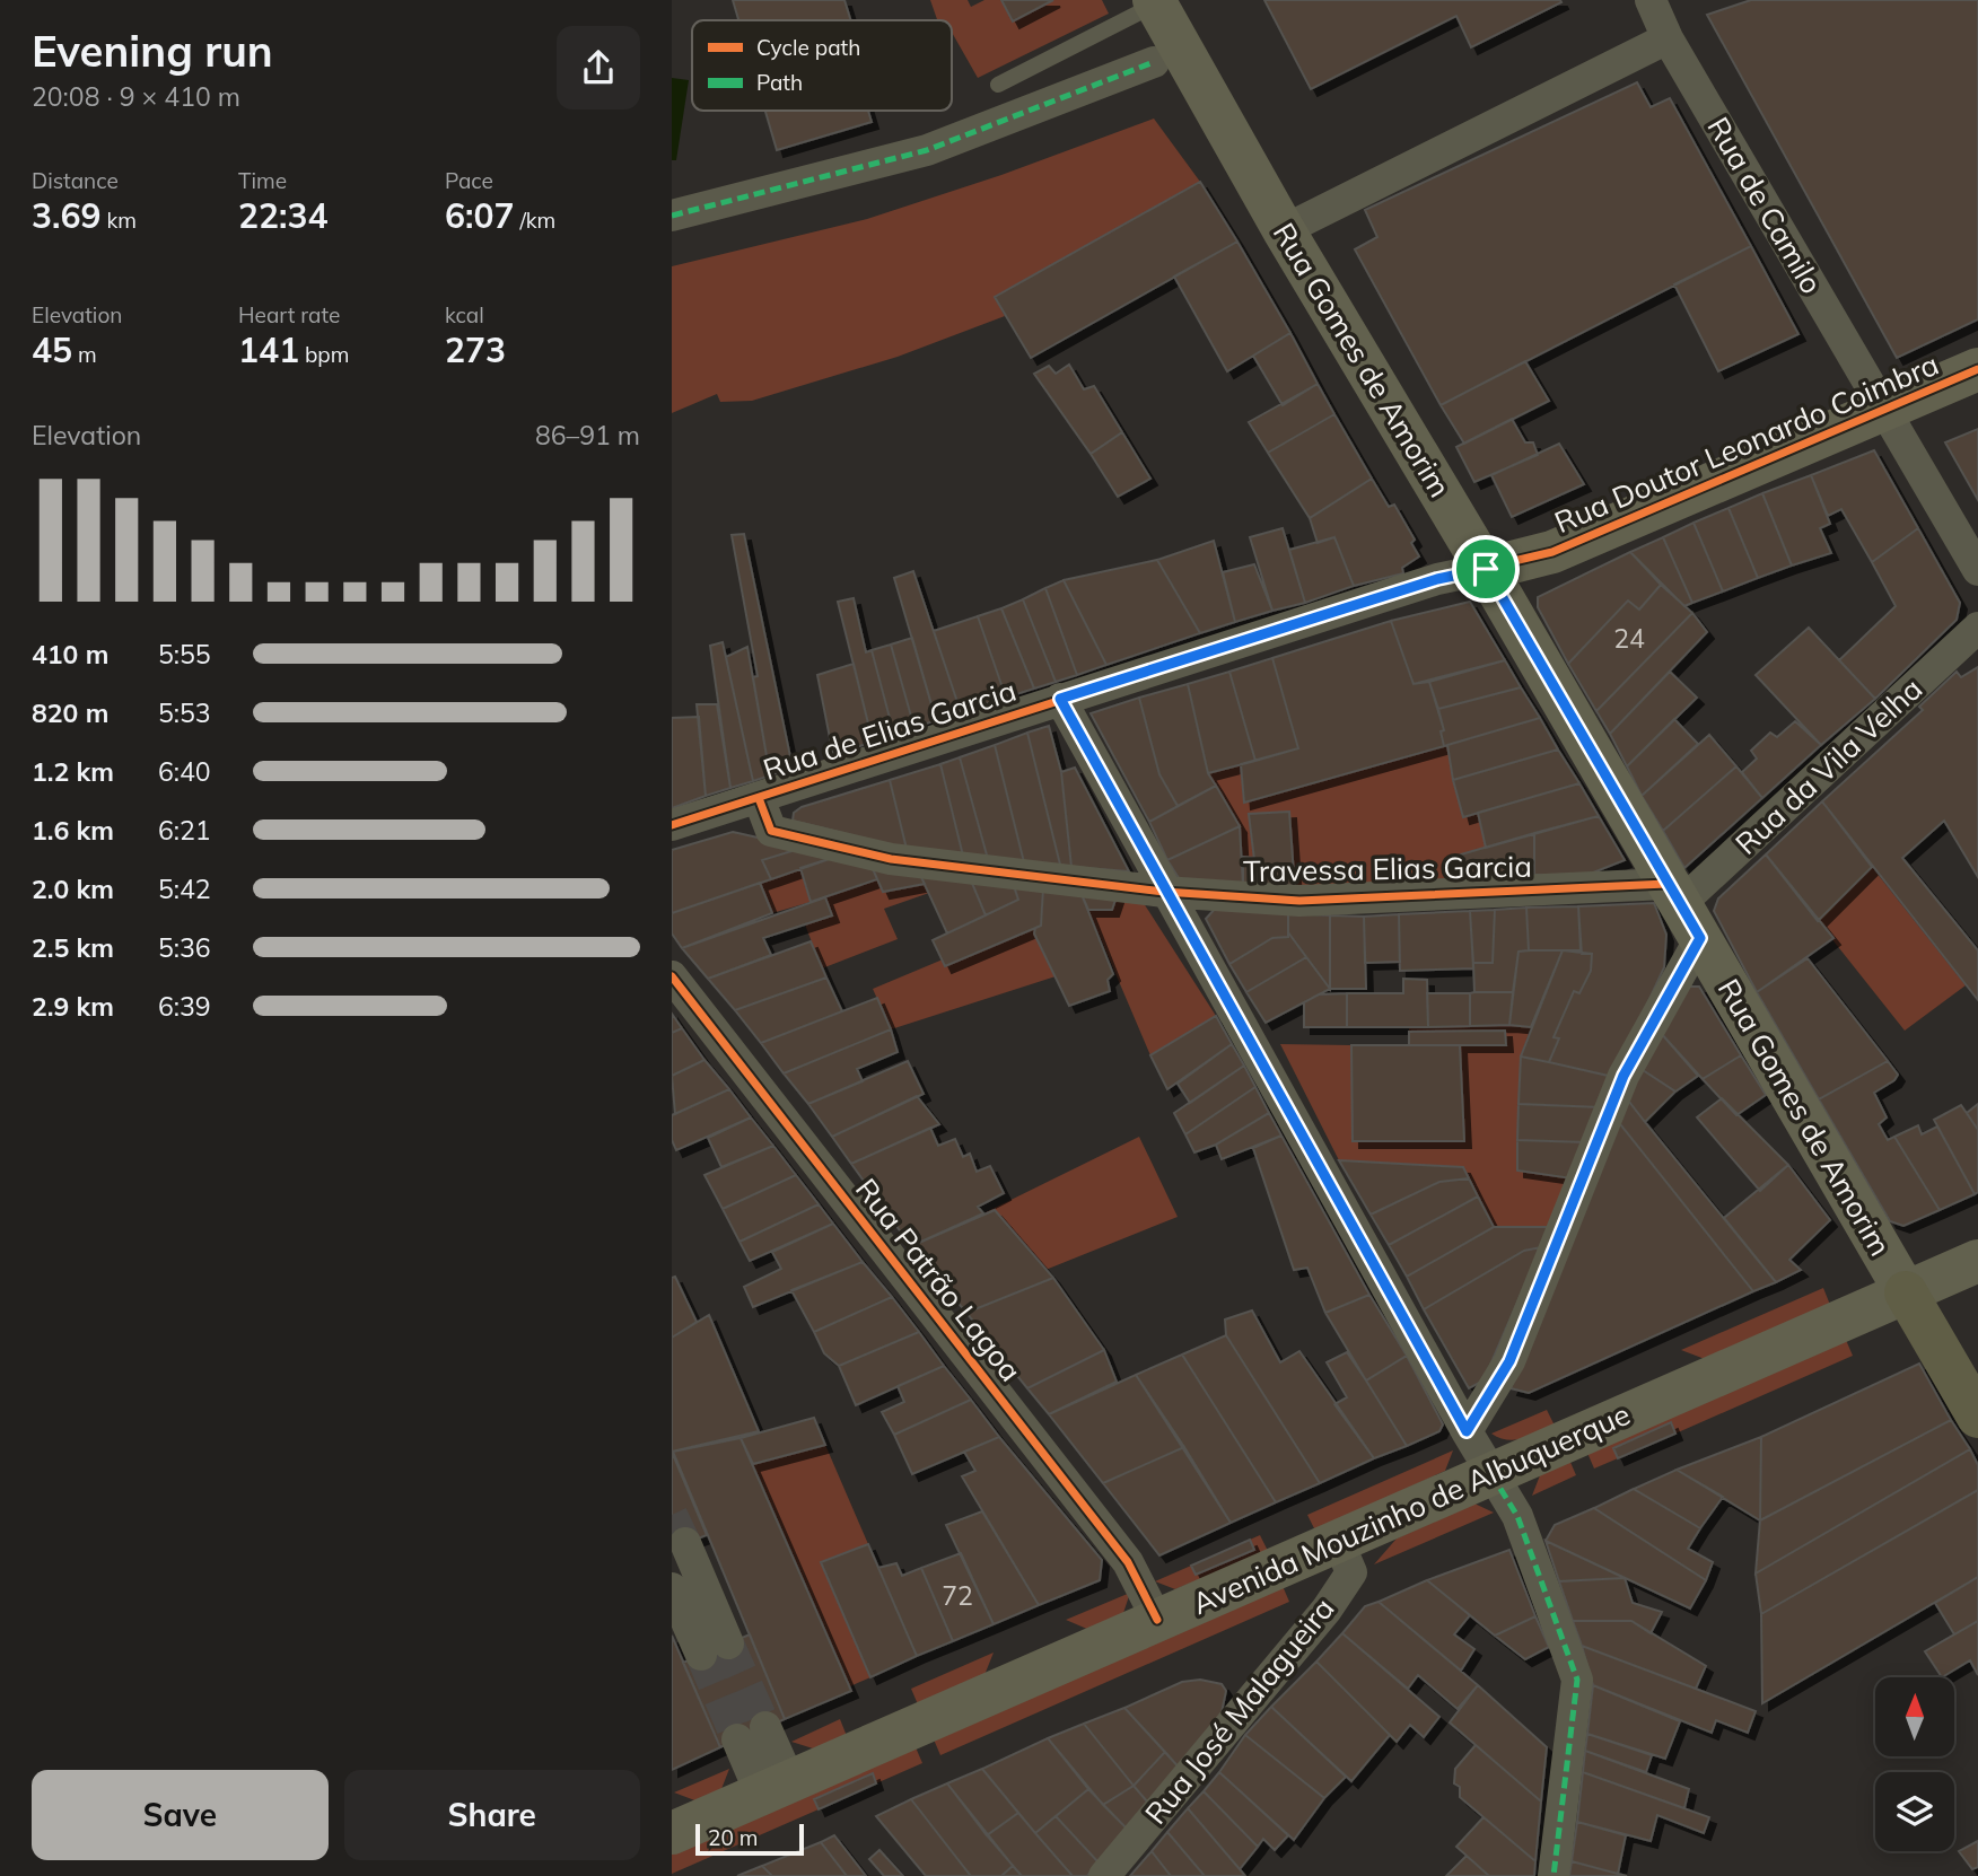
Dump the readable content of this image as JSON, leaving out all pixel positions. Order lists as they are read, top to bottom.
{
  "streets": {
    "main road": ["Rua Gomes de Amorim", "Rua Doutor Leonardo Coimbra", "Avenida Mouzinho de Albuquerque"],
    "street": [
      "Rua de Camilo",
      "Rua de Elias Garcia",
      "Rua da Vila Velha",
      "Travessa Elias Garcia",
      "Rua Patrão Lagoa",
      "Rua José Malagueira"
    ]
  },
  "crossings": [
    ["Rua de Camilo", "Rua Doutor Leonardo Coimbra"],
    ["Rua Gomes de Amorim", "Rua Doutor Leonardo Coimbra"],
    ["Rua Gomes de Amorim", "Rua de Elias Garcia"],
    ["Rua Gomes de Amorim", "Rua da Vila Velha"],
    ["Rua Gomes de Amorim", "Travessa Elias Garcia"],
    ["Rua Gomes de Amorim", "Avenida Mouzinho de Albuquerque"],
    ["Rua Doutor Leonardo Coimbra", "Rua de Elias Garcia"],
    ["Rua de Elias Garcia", "Travessa Elias Garcia"],
    ["Rua da Vila Velha", "Travessa Elias Garcia"],
    ["Rua Patrão Lagoa", "Avenida Mouzinho de Albuquerque"],
    ["Avenida Mouzinho de Albuquerque", "Rua José Malagueira"]
  ],
  "house_numbers": ["24", "72"],
  "legend": ["Cycle path", "Path"],
  "scale_bar": "20 m",
  "north": "top",
  "page": {
    "heading": ["Evening run", "20:08 · 9 × 410 m"],
    "stats": [
      ["Distance", "3.69 km"],
      ["Time", "22:34"],
      ["Pace", "6:07 /km"],
      ["Elevation", "45 m"],
      ["Heart rate", "141 bpm"],
      ["kcal", "273"]
    ],
    "chart": ["Elevation", "86–91 m"],
    "list": [
      {
        "name": "410 m",
        "note": "5:55"
      },
      {
        "name": "820 m",
        "note": "5:53"
      },
      {
        "name": "1.2 km",
        "note": "6:40"
      },
      {
        "name": "1.6 km",
        "note": "6:21"
      },
      {
        "name": "2.0 km",
        "note": "5:42"
      },
      {
        "name": "2.5 km",
        "note": "5:36"
      },
      {
        "name": "2.9 km",
        "note": "6:39"
      }
    ],
    "buttons": ["Save", "Share"],
    "scale": "20 m"
  }
}
